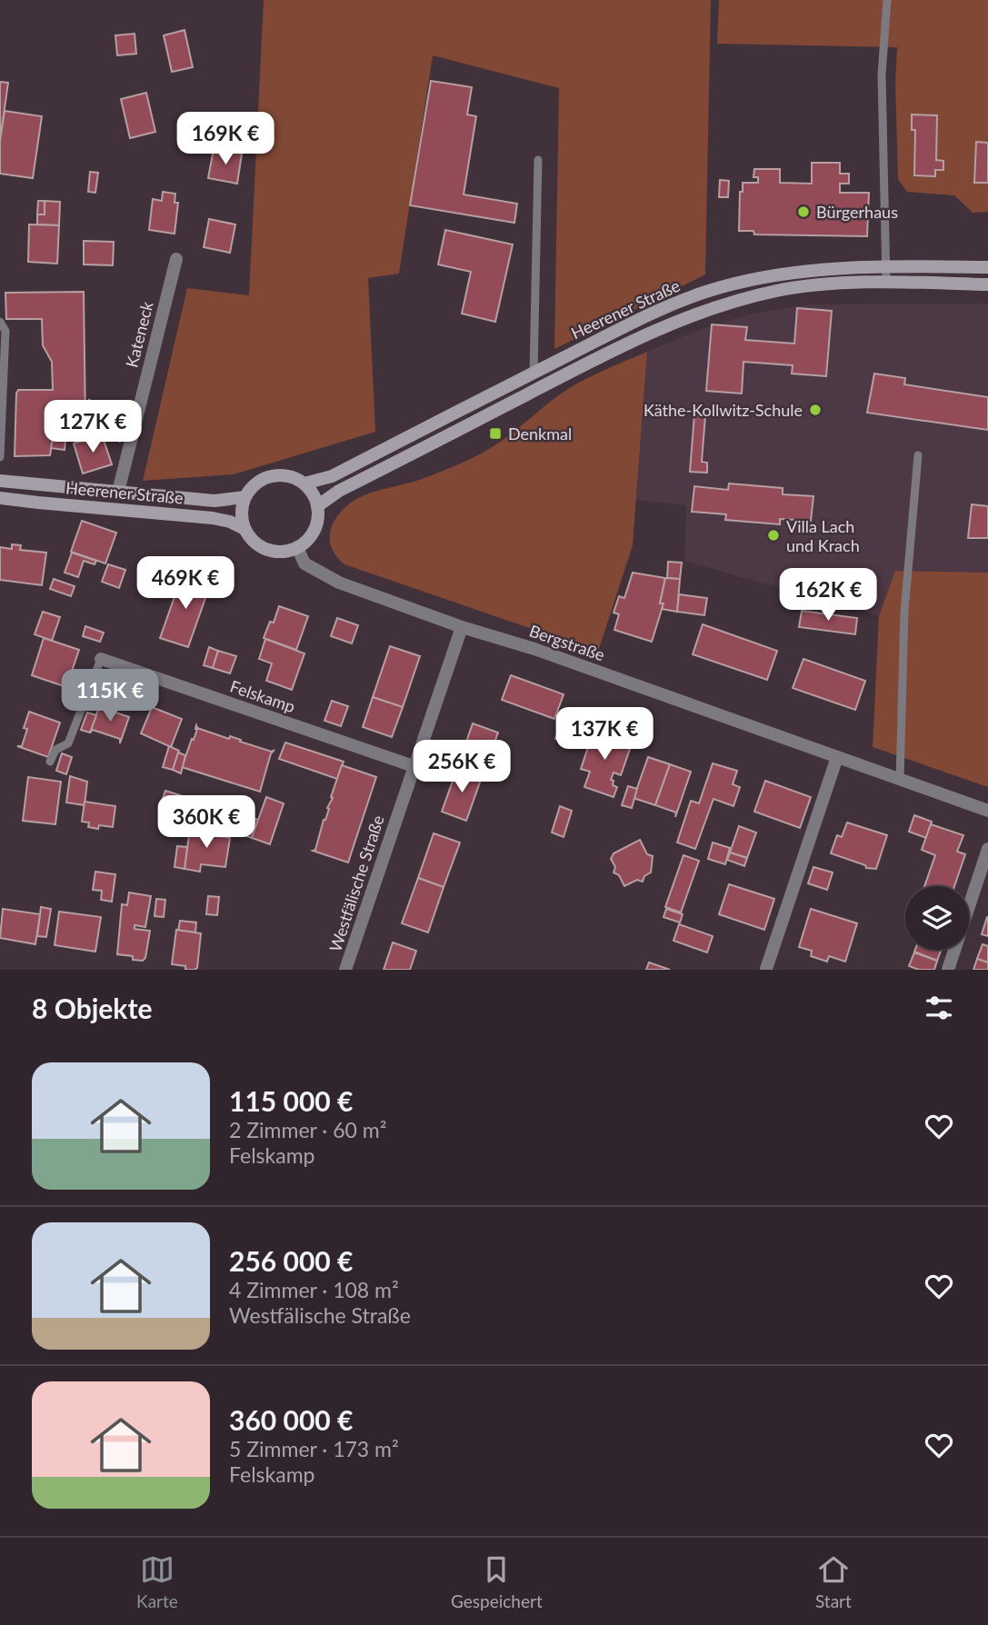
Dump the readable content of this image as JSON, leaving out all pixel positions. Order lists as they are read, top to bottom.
{
  "streets": {
    "main road": ["Heerener Straße"],
    "street": [
      "Kateneck",
      "Bergstraße",
      "Felskamp",
      "Westfälische Straße"
    ]
  },
  "crossings": [
    ["Heerener Straße", "Kateneck"],
    ["Heerener Straße", "Bergstraße"],
    ["Bergstraße", "Westfälische Straße"],
    ["Felskamp", "Westfälische Straße"]
  ],
  "places": {
    "other": ["Bürgerhaus", "Käthe-Kollwitz-Schule", "Villa Lach und Krach"],
    "transit": ["Denkmal"]
  },
  "page": {
    "price": [
      "169K €",
      "127K €",
      "469K €",
      "162K €",
      "115K €",
      "137K €",
      "256K €",
      "360K €"
    ],
    "heading": "8 Objekte",
    "list": [
      {
        "name": "115 000 €",
        "note": "2 Zimmer · 60 m² · Felskamp"
      },
      {
        "name": "256 000 €",
        "note": "4 Zimmer · 108 m² · Westfälische Straße"
      },
      {
        "name": "360 000 €",
        "note": "5 Zimmer · 173 m² · Felskamp"
      }
    ],
    "tabs": ["Karte", "Gespeichert", "Start"]
  }
}
